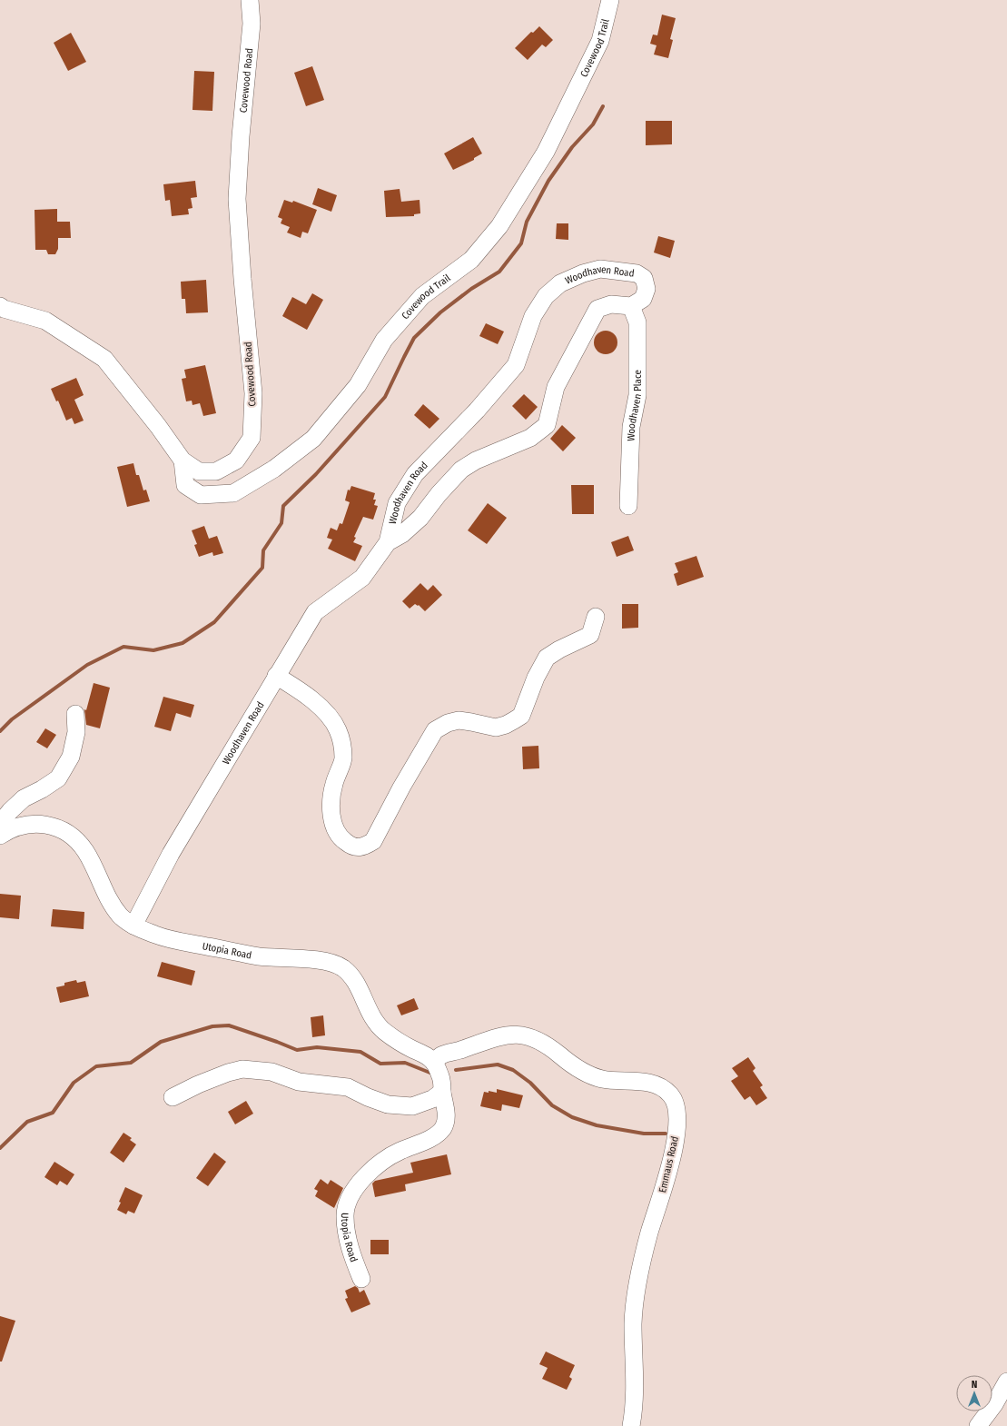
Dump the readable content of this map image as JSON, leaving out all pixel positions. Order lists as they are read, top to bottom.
{
  "streets": {
    "street": [
      "Covewood Trail",
      "Covewood Road",
      "Woodhaven Road",
      "Woodhaven Place",
      "Utopia Road",
      "Emmaus Road"
    ]
  },
  "crossings": [
    ["Covewood Trail", "Covewood Road"],
    ["Woodhaven Road", "Woodhaven Place"],
    ["Woodhaven Road", "Utopia Road"],
    ["Utopia Road", "Emmaus Road"]
  ],
  "north": "top"
}
